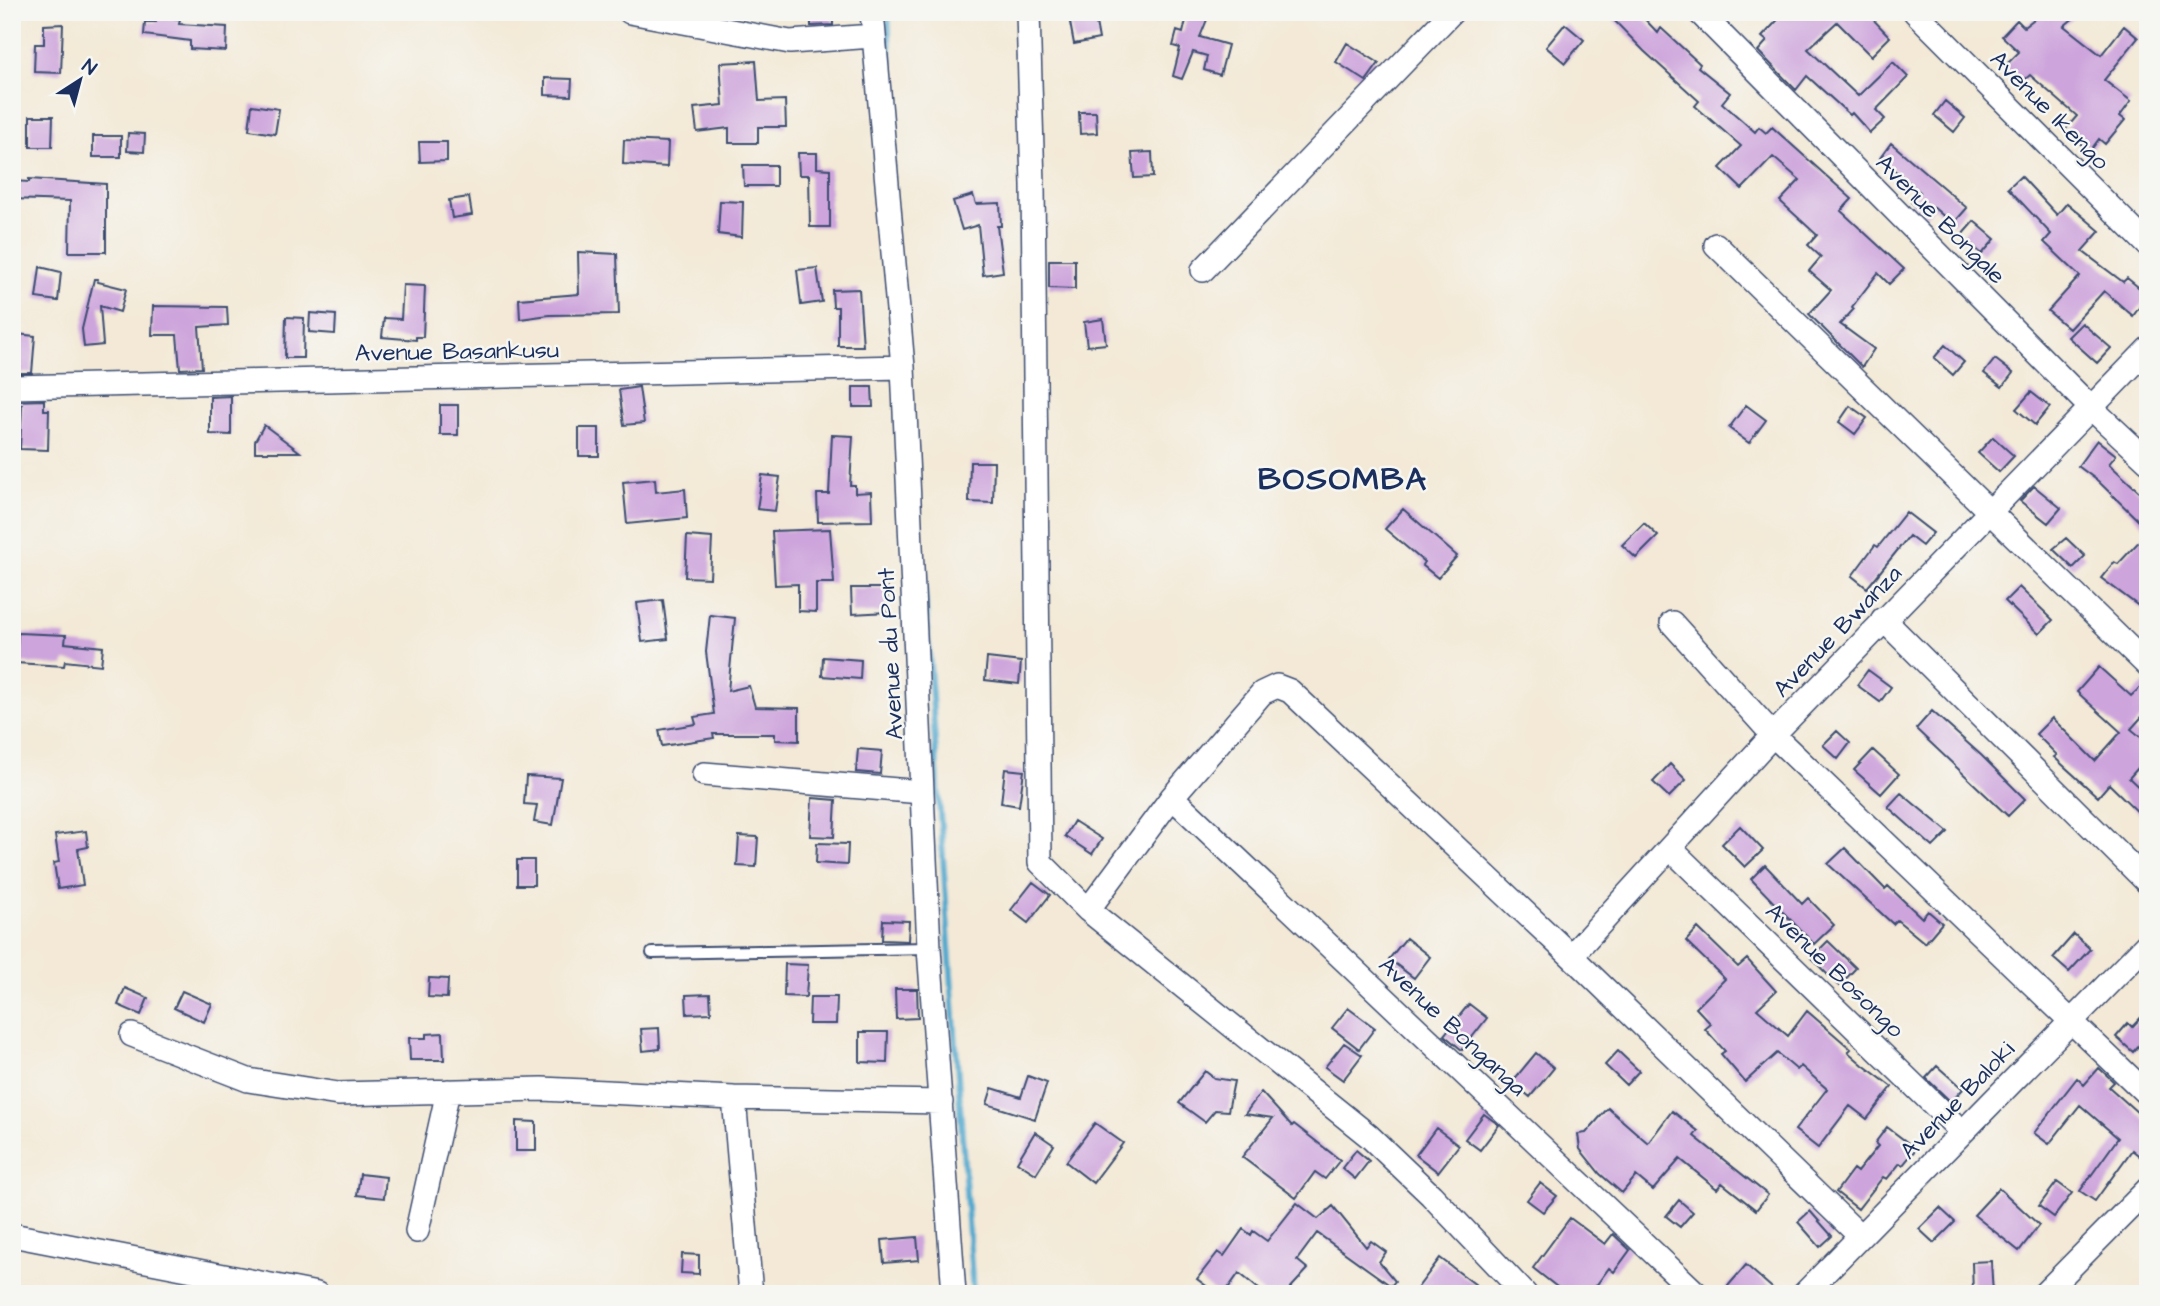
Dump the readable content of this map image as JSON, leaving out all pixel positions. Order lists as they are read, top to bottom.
{
  "streets": {
    "street": [
      "Avenue Ikengo",
      "Avenue Bongale",
      "Avenue Basankusu",
      "Avenue Bwanza",
      "Avenue du Pont",
      "Avenue Bosongo",
      "Avenue Bonganga",
      "Avenue Baloki"
    ]
  },
  "crossings": [
    ["Avenue Bongale", "Avenue Bwanza"],
    ["Avenue Basankusu", "Avenue du Pont"],
    ["Avenue Bwanza", "Avenue Bosongo"],
    ["Avenue Bosongo", "Avenue Baloki"]
  ],
  "districts": ["BOSOMBA"],
  "north": "top right"
}
